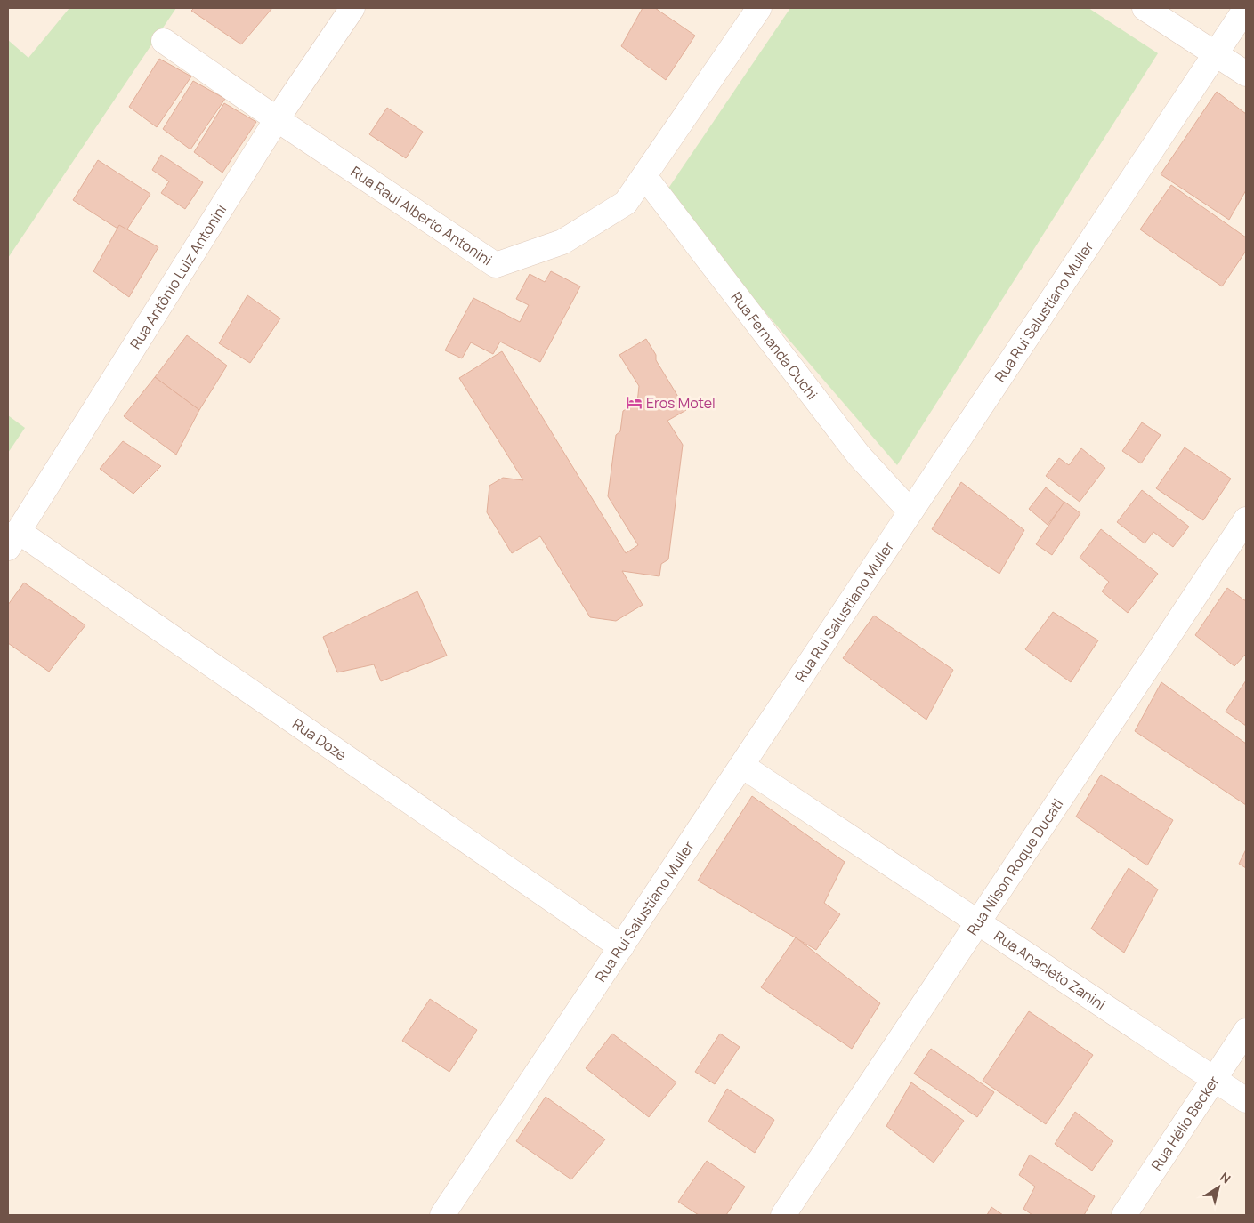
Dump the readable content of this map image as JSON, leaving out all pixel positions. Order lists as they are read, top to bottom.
{
  "streets": {
    "street": [
      "Rua Raul Alberto Antonini",
      "Rua Antônio Luiz Antonini",
      "Rua Rui Salustiano Muller",
      "Rua Fernanda Cuchi",
      "Rua Doze",
      "Rua Nilson Roque Ducati",
      "Rua Anacleto Zanini",
      "Rua Hélio Becker"
    ]
  },
  "crossings": [
    ["Rua Raul Alberto Antonini", "Rua Antônio Luiz Antonini"],
    ["Rua Raul Alberto Antonini", "Rua Fernanda Cuchi"],
    ["Rua Antônio Luiz Antonini", "Rua Doze"],
    ["Rua Rui Salustiano Muller", "Rua Fernanda Cuchi"],
    ["Rua Rui Salustiano Muller", "Rua Doze"],
    ["Rua Rui Salustiano Muller", "Rua Anacleto Zanini"],
    ["Rua Nilson Roque Ducati", "Rua Anacleto Zanini"],
    ["Rua Anacleto Zanini", "Rua Hélio Becker"]
  ],
  "places": {
    "hotel": ["Eros Motel"]
  },
  "north": "top right"
}
